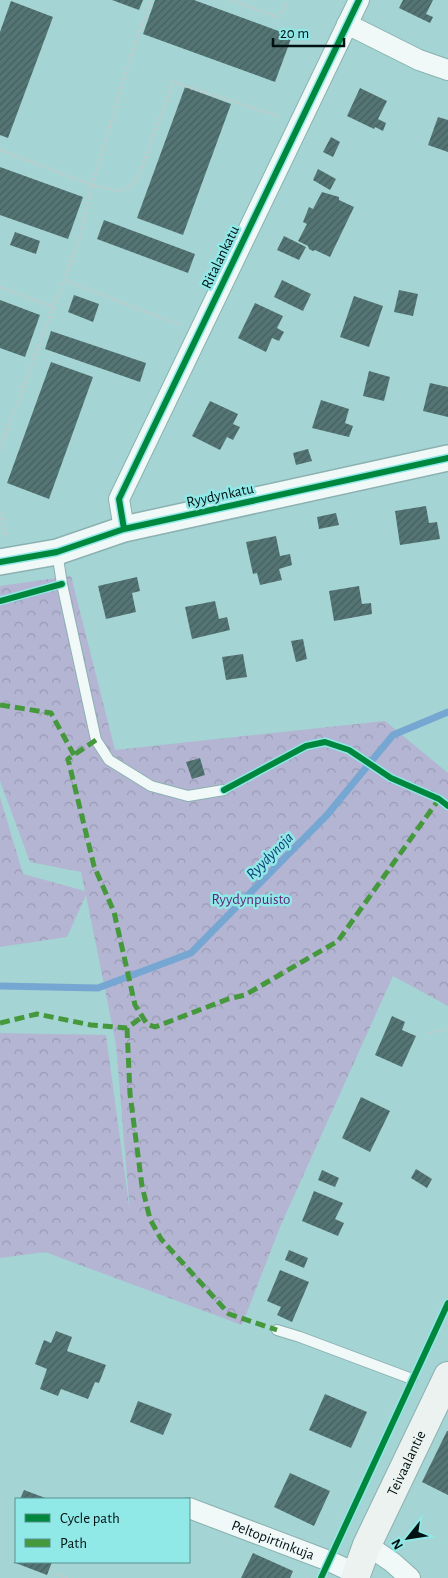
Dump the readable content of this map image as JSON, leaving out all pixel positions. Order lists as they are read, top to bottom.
{
  "streets": {
    "main road": ["Teivaalantie"],
    "street": ["Ritalankatu", "Ryydynkatu", "Peltopirtinkuja"]
  },
  "crossings": [
    ["Ritalankatu", "Ryydynkatu"],
    ["Teivaalantie", "Peltopirtinkuja"]
  ],
  "water": ["Ryydynoja"],
  "parks": ["Ryydynpuisto"],
  "legend": ["Cycle path", "Path"],
  "scale_bar": "20 m",
  "north": "bottom left"
}
